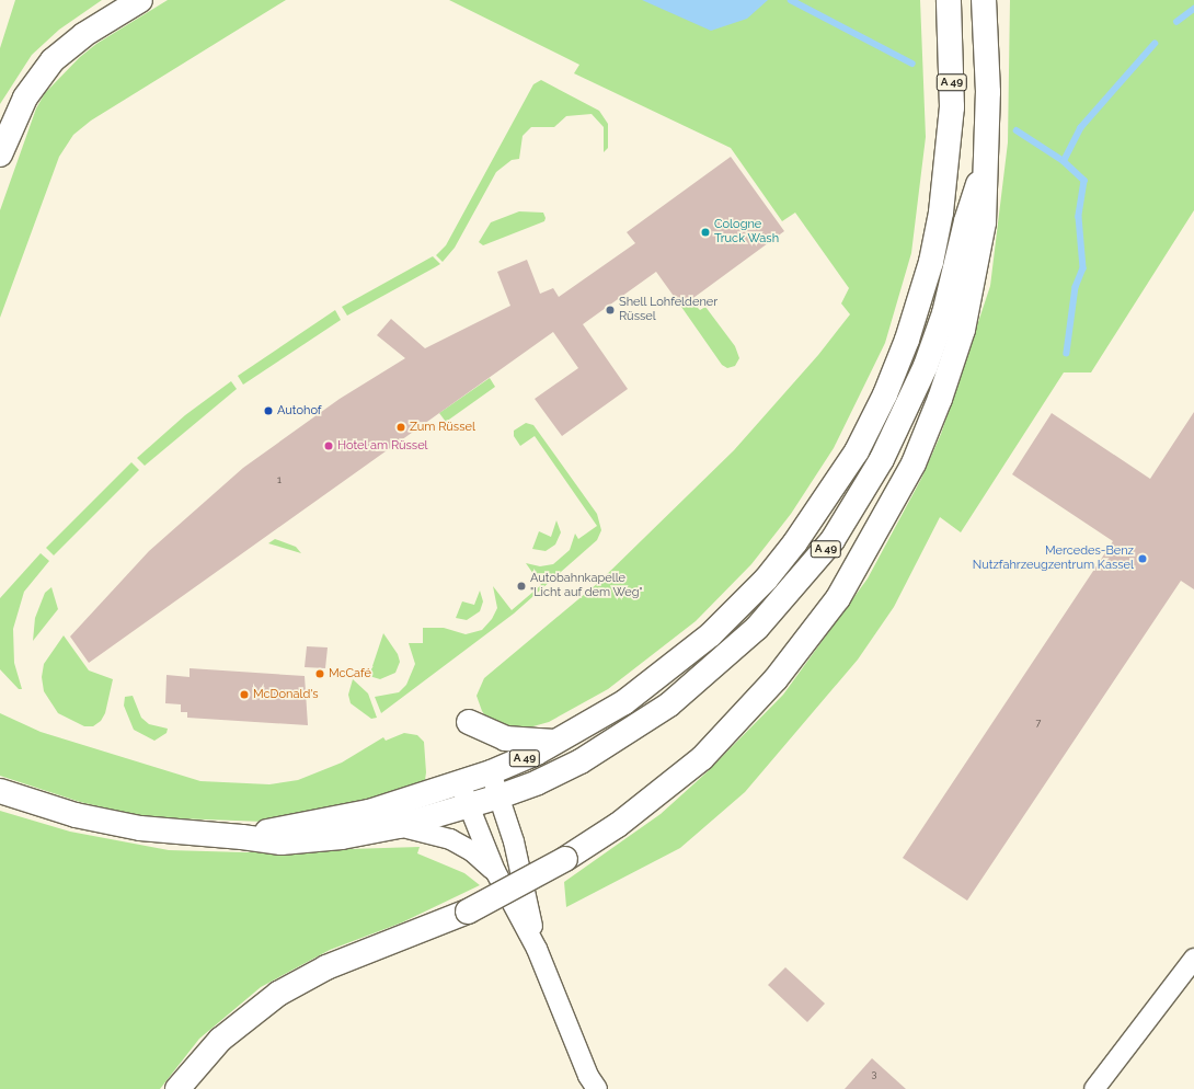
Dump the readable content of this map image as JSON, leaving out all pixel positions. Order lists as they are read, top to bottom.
{
  "streets": {
    "main road": ["A 49"]
  },
  "places": [
    "Cologne Truck Wash",
    "Shell Lohfeldener Rüssel",
    "Autohof",
    "Zum Rüssel",
    "Hotel am Rüssel",
    "Mercedes-Benz Nutzfahrzeugzentrum Kassel",
    "Autobahnkapelle \"Licht auf dem Weg\"",
    "McCafé",
    "McDonald's"
  ],
  "house_numbers": ["1", "7", "3"]
}
